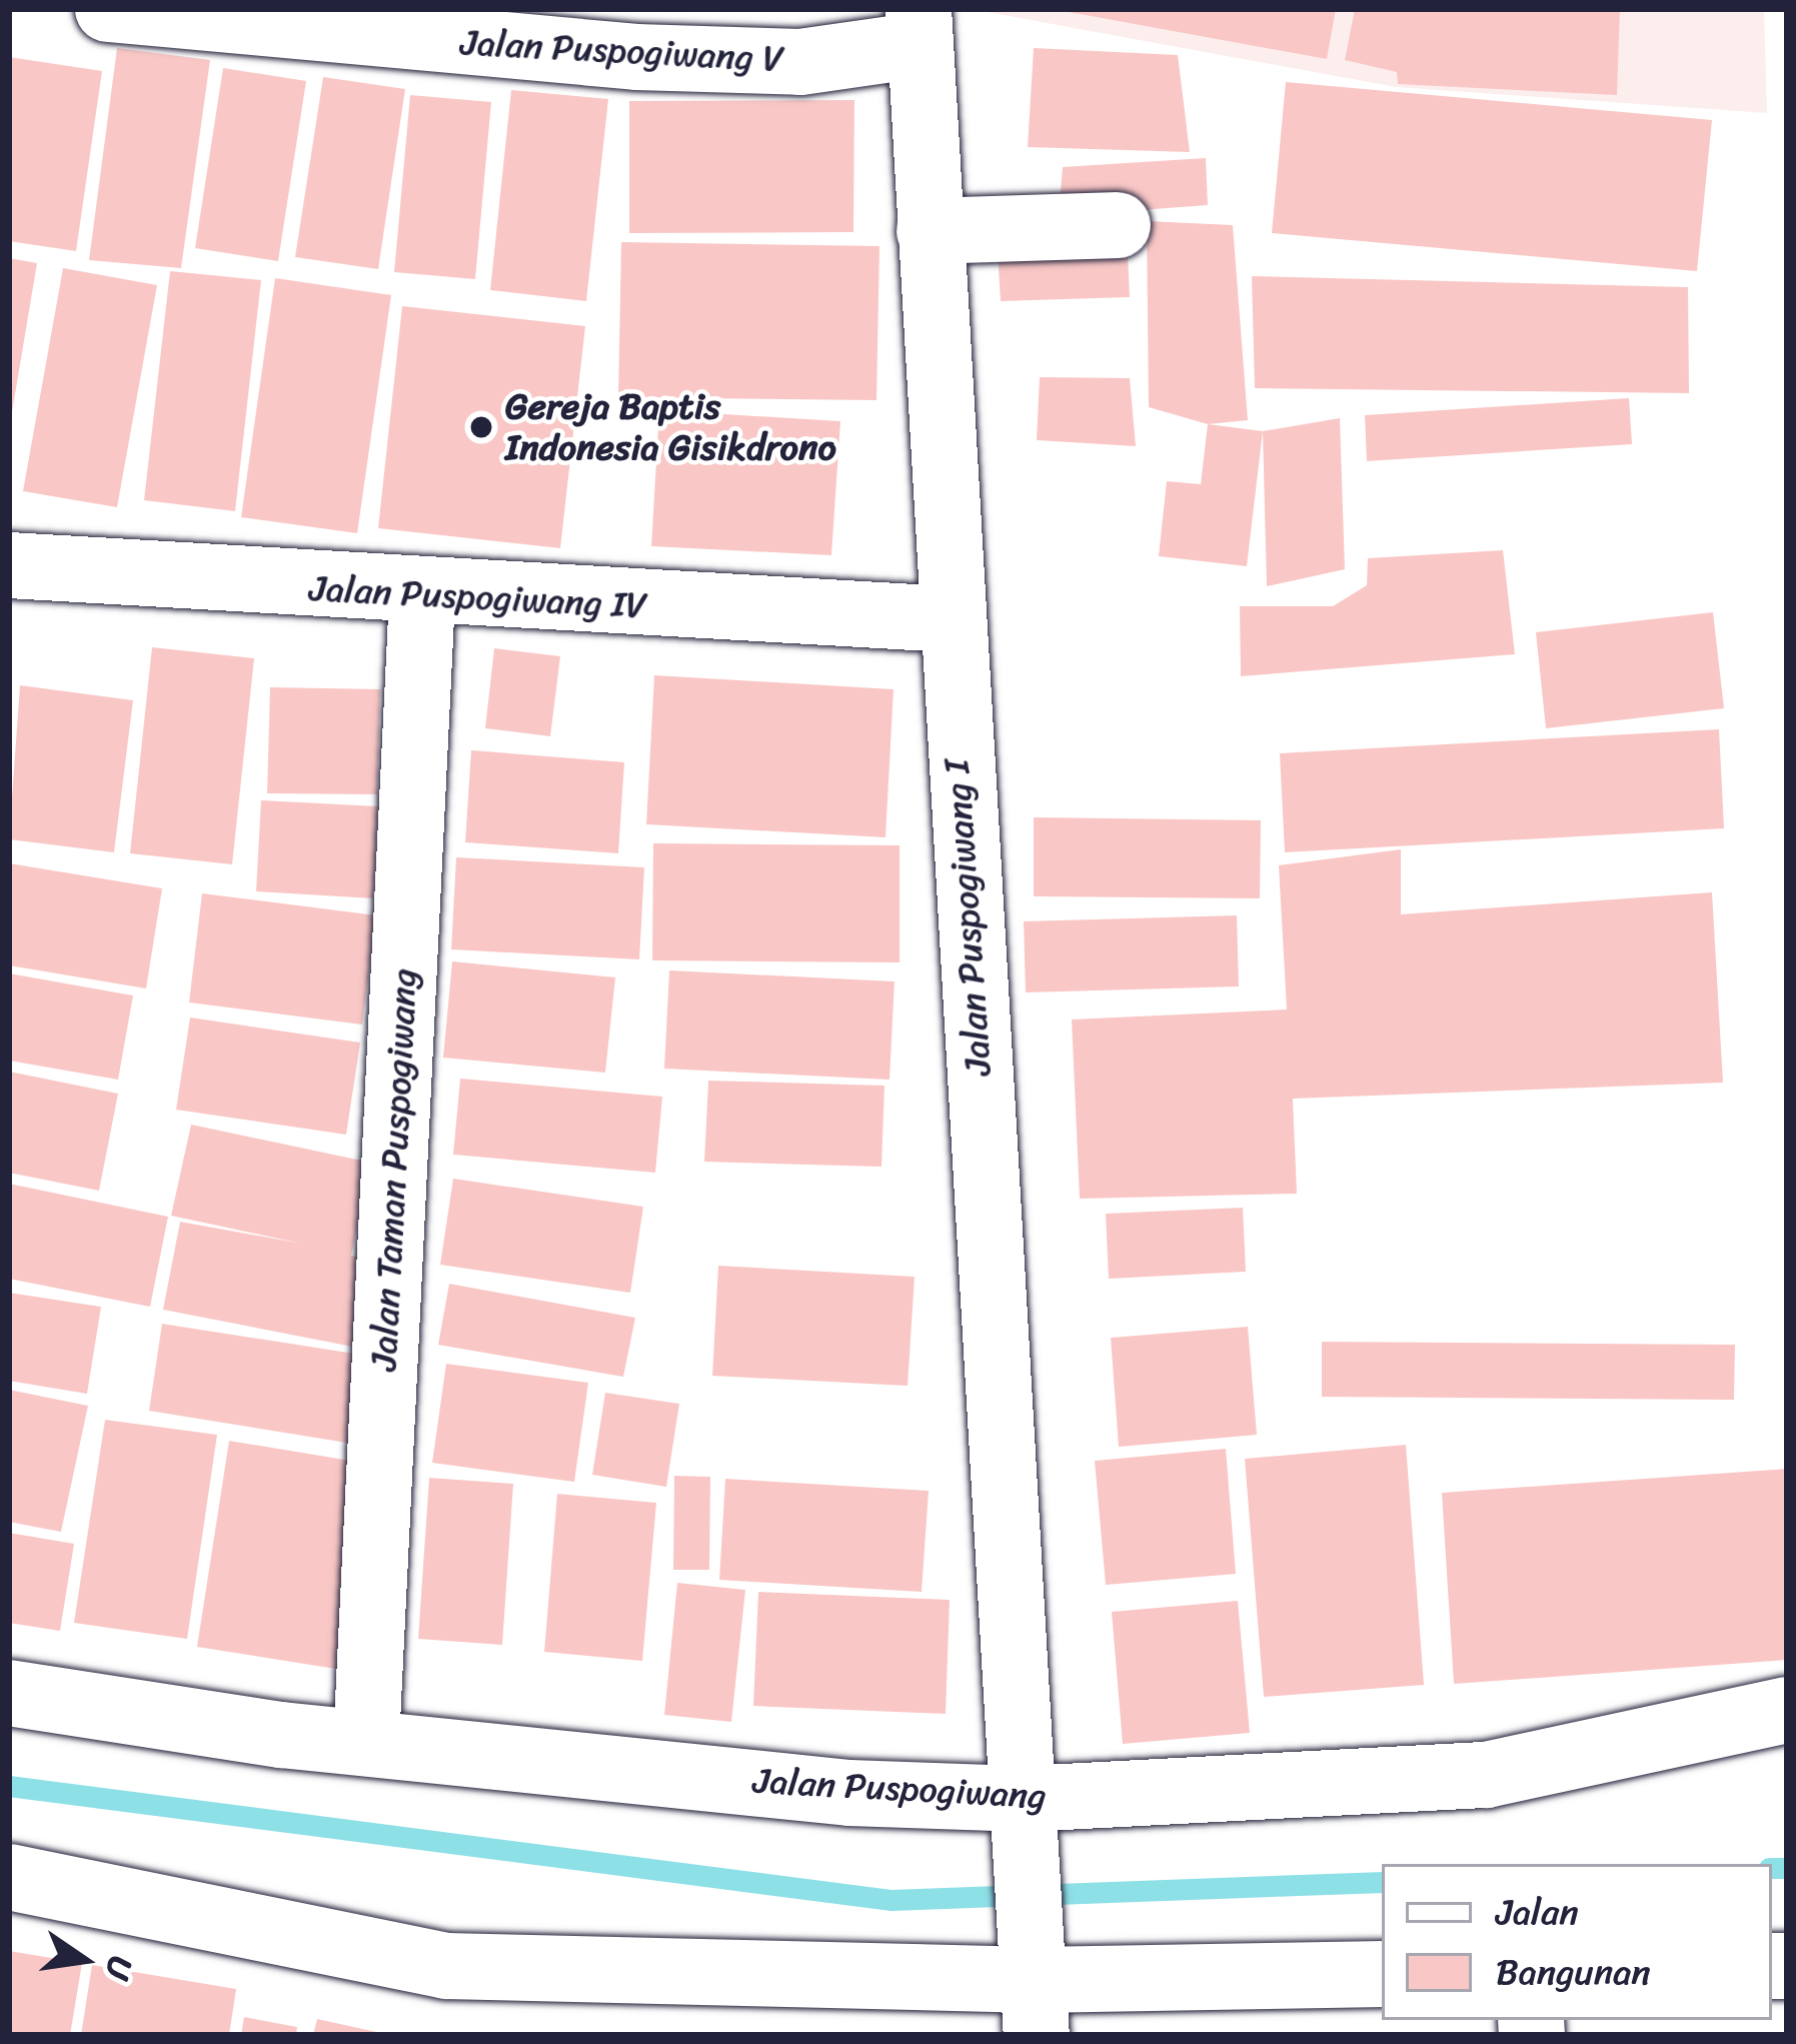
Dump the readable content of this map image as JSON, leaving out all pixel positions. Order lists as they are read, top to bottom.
{
  "streets": {
    "street": [
      "Jalan Puspogiwang V",
      "Jalan Puspogiwang IV",
      "Jalan Puspogiwang I",
      "Jalan Taman Puspogiwang",
      "Jalan Puspogiwang"
    ]
  },
  "crossings": [
    ["Jalan Puspogiwang V", "Jalan Puspogiwang I"],
    ["Jalan Puspogiwang IV", "Jalan Puspogiwang I"],
    ["Jalan Puspogiwang IV", "Jalan Taman Puspogiwang"],
    ["Jalan Puspogiwang I", "Jalan Puspogiwang"],
    ["Jalan Taman Puspogiwang", "Jalan Puspogiwang"]
  ],
  "places": ["Gereja Baptis Indonesia Gisikdrono"],
  "legend": ["Jalan", "Bangunan"],
  "north": "right"
}
